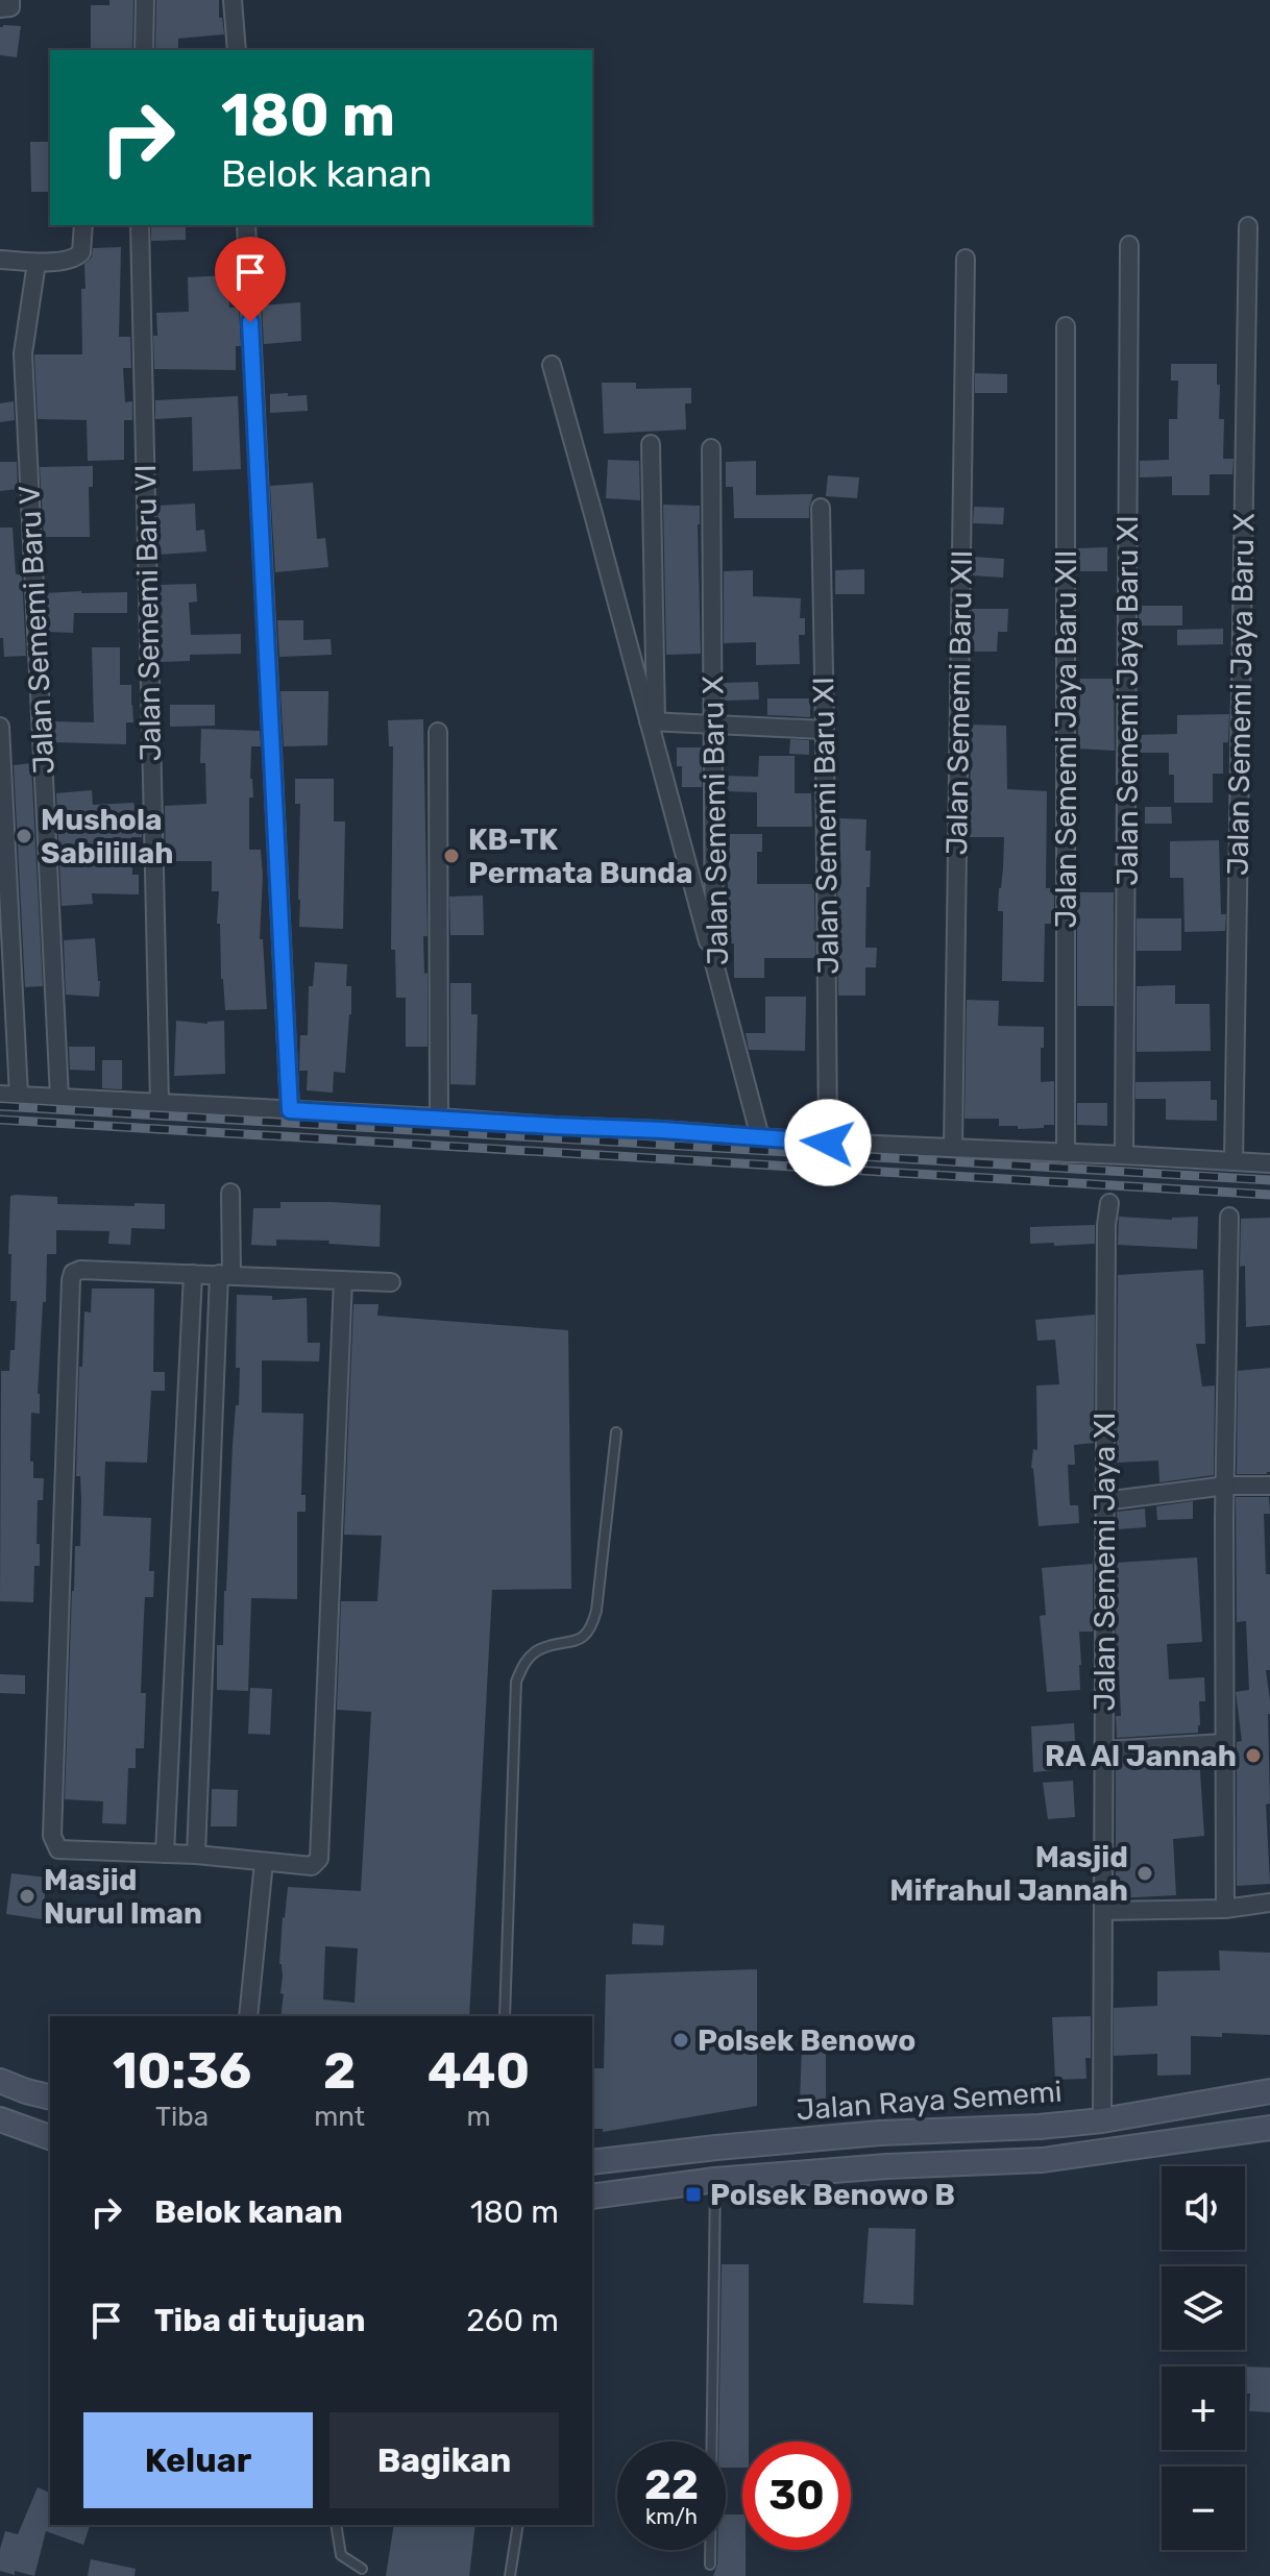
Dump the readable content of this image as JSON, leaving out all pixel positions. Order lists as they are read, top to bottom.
{
  "streets": {
    "main road": ["Jalan Raya Sememi"],
    "street": [
      "Jalan Sememi Baru VI",
      "Jalan Sememi Baru V",
      "Jalan Sememi Jaya Baru X",
      "Jalan Sememi Jaya Baru XI",
      "Jalan Sememi Baru XII",
      "Jalan Sememi Jaya Baru XII",
      "Jalan Sememi Baru X",
      "Jalan Sememi Baru XI",
      "Jalan Sememi Jaya XI"
    ]
  },
  "crossings": [
    ["Jalan Sememi Jaya XI", "Jalan Raya Sememi"]
  ],
  "places": {
    "other": [
      "Mushola Sabilillah",
      "KB-TK Permata Bunda",
      "RA Al Jannah",
      "Masjid Mifrahul Jannah",
      "Masjid Nurul Iman",
      "Polsek Benowo"
    ],
    "transit": ["Polsek Benowo B"]
  },
  "page": {
    "turn": ["180 m", "Belok kanan"],
    "eta": [
      "10:36",
      "Tiba",
      "2",
      "mnt",
      "440",
      "m"
    ],
    "list": [
      {
        "name": "Belok kanan",
        "value": "180 m"
      },
      {
        "name": "Tiba di tujuan",
        "value": "260 m"
      }
    ],
    "map_buttons": ["+", "−"],
    "buttons": ["Keluar", "Bagikan"],
    "speed": "22 km/h",
    "limit": "30"
  }
}
